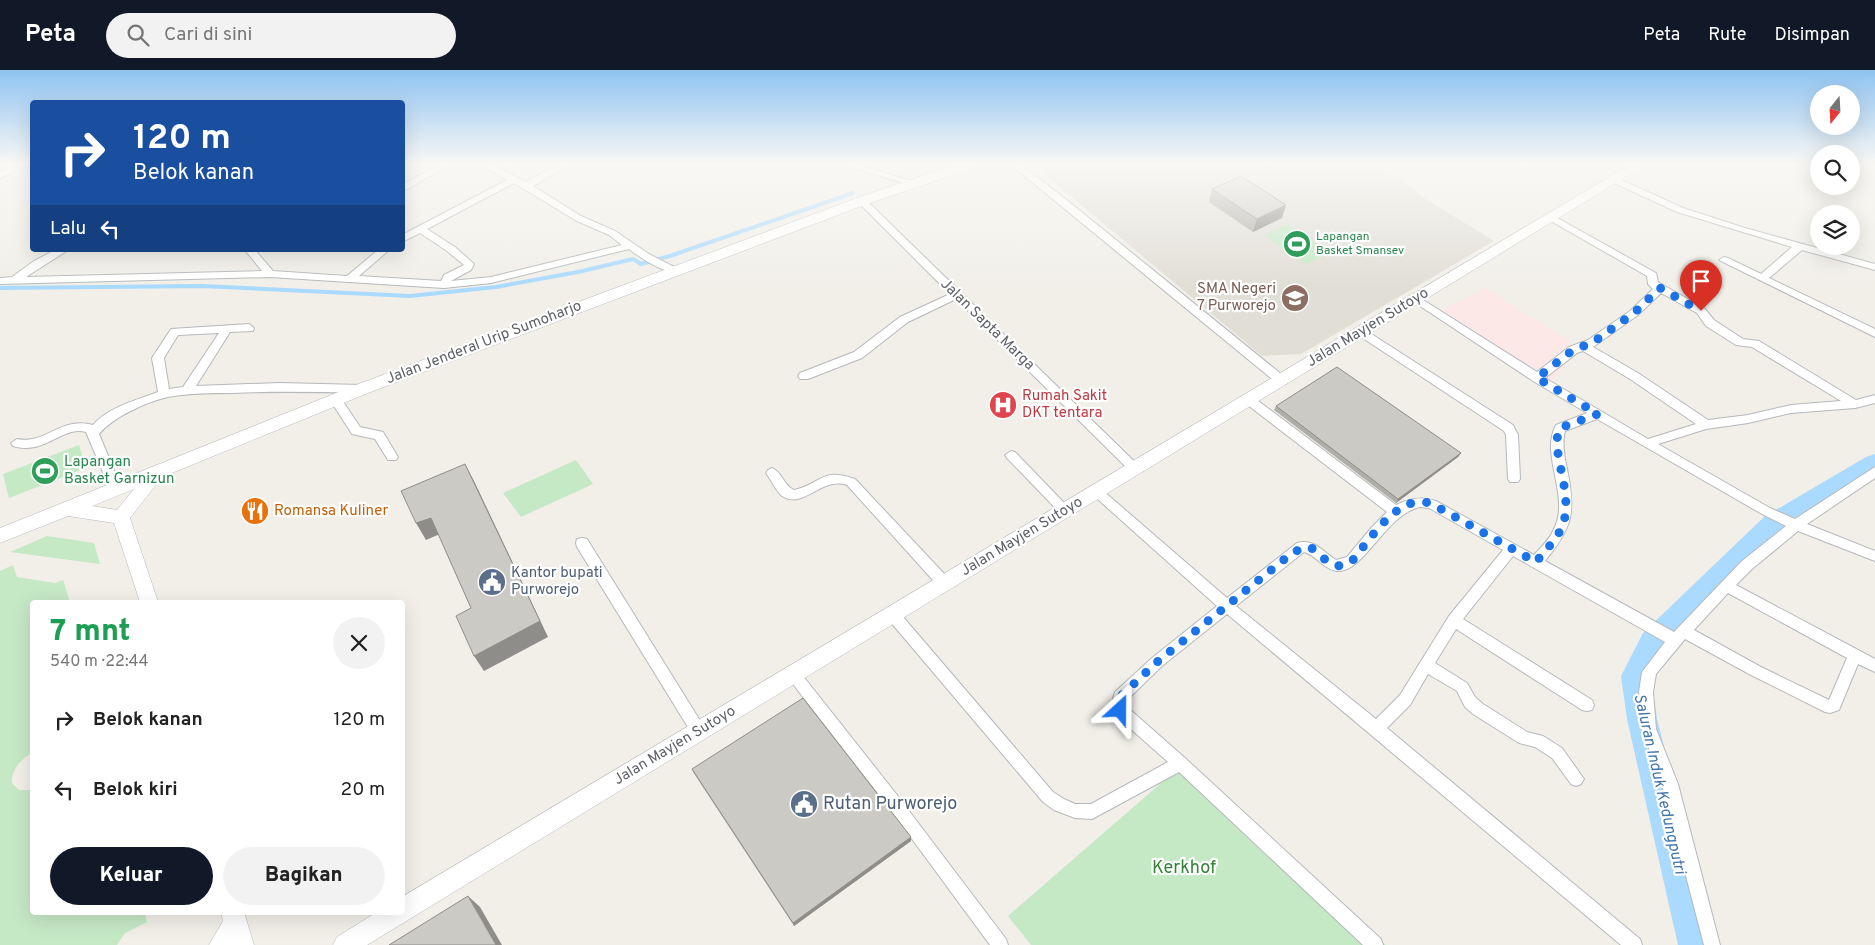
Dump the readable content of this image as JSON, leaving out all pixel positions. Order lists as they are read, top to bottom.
{
  "streets": {
    "main road": ["Jalan Mayjen Sutoyo", "Jalan Jenderal Urip Sumoharjo"],
    "street": ["Jalan Sapta Marga"]
  },
  "crossings": [
    ["Jalan Sapta Marga", "Jalan Mayjen Sutoyo"]
  ],
  "water": ["Saluran Induk Kedungputri"],
  "parks": ["Kerkhof"],
  "places": {
    "sports": ["Lapangan Basket Smansev", "Lapangan Basket Garnizun"],
    "school or university": ["SMA Negeri 7 Purworejo"],
    "hospital": ["Rumah Sakit DKT tentara"],
    "restaurant": ["Romansa Kuliner"],
    "public building": ["Kantor bupati Purworejo", "Rutan Purworejo"]
  },
  "north": "bottom",
  "page": {
    "header": "Peta",
    "search": "Cari di sini",
    "nav": ["Peta", "Rute", "Disimpan"],
    "turn": ["120 m", "Belok kanan"],
    "then": "Lalu",
    "heading": ["7 mnt", "540 m · 22:44"],
    "list": [
      {
        "name": "Belok kanan",
        "value": "120 m"
      },
      {
        "name": "Belok kiri",
        "value": "20 m"
      }
    ],
    "buttons": ["Keluar", "Bagikan"]
  }
}
